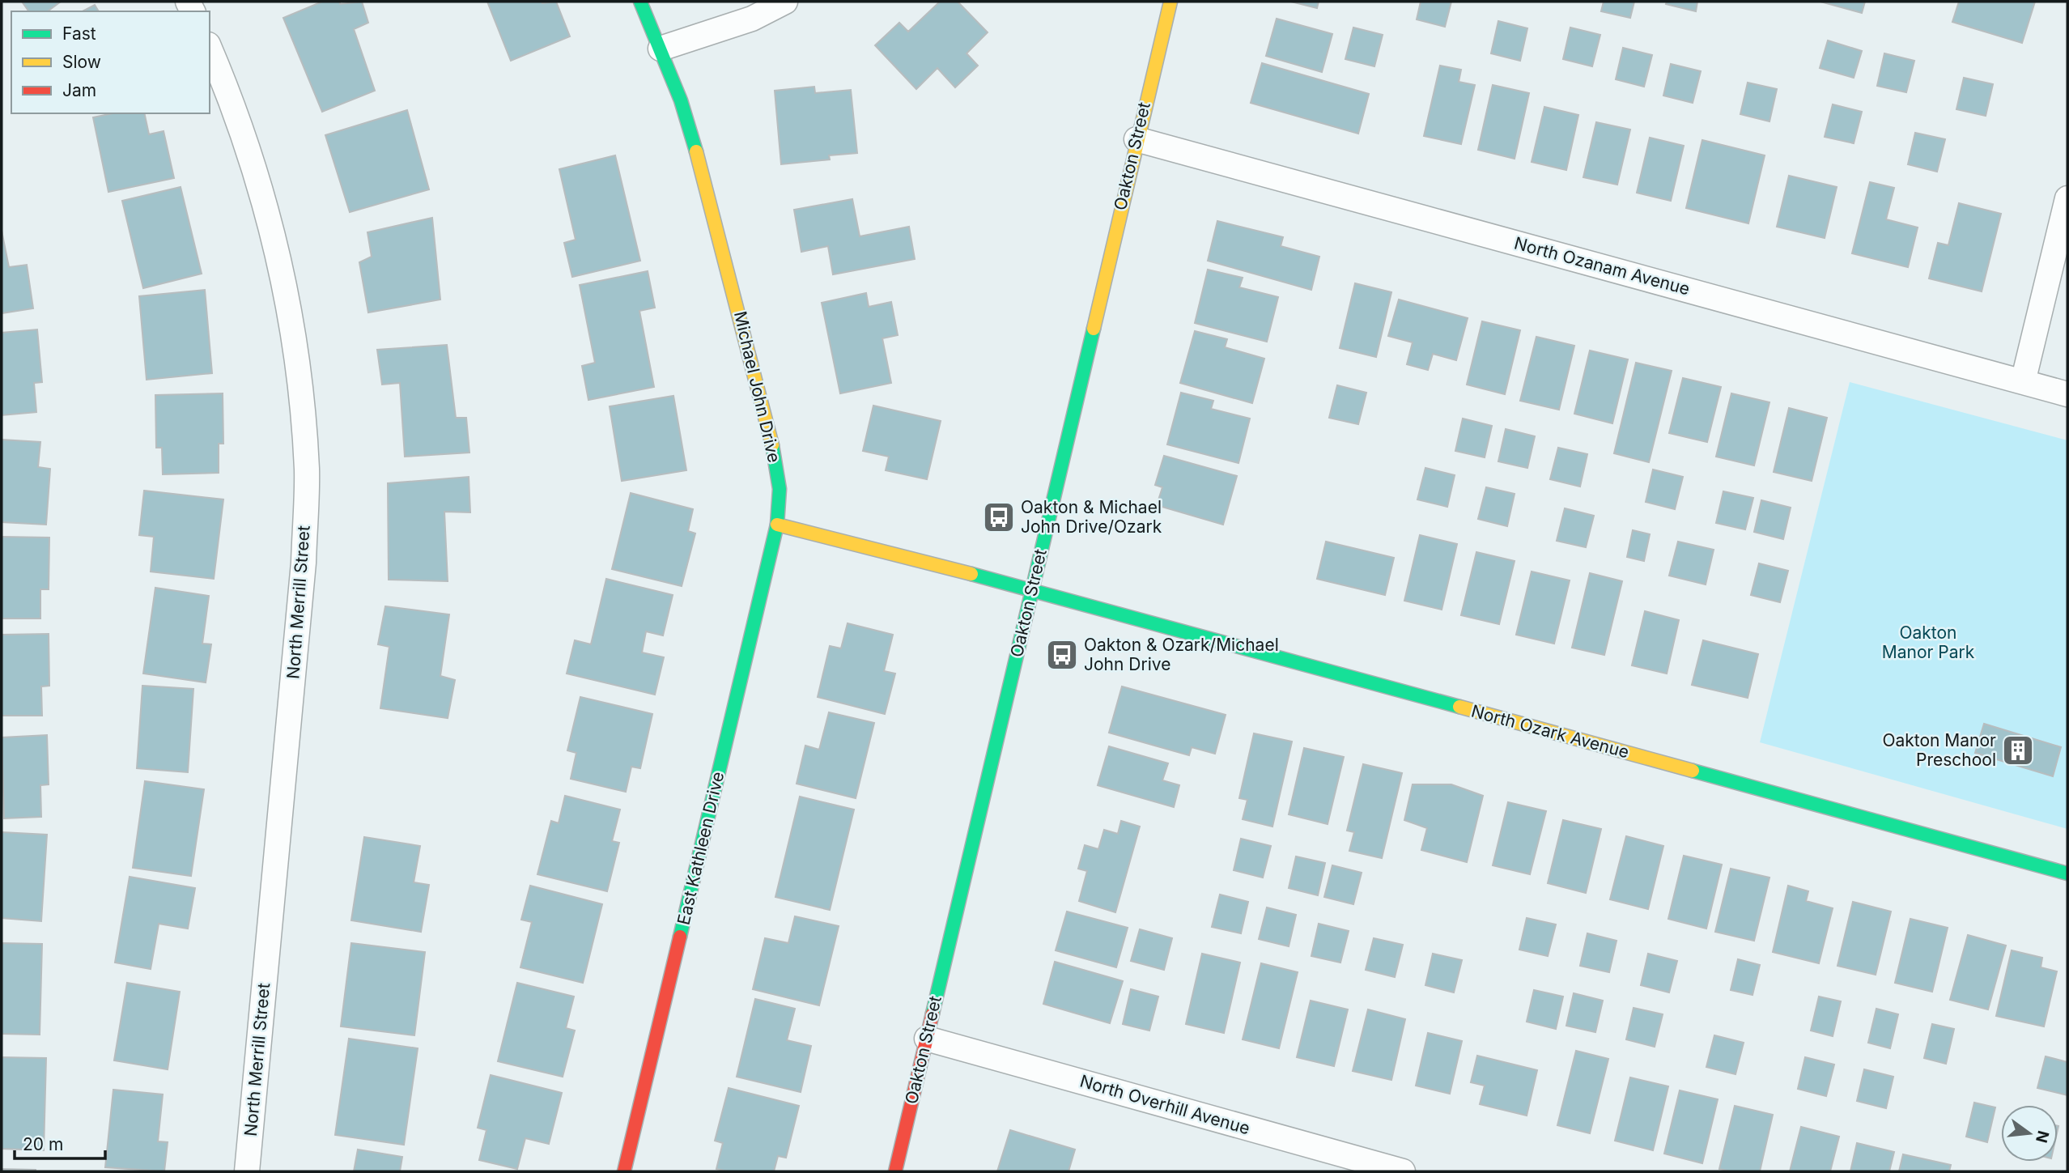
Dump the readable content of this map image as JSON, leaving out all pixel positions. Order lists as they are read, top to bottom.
{
  "streets": {
    "street": [
      "Oakton Street",
      "North Ozanam Avenue",
      "Michael John Drive",
      "North Merrill Street",
      "North Ozark Avenue",
      "East Kathleen Drive",
      "North Overhill Avenue"
    ]
  },
  "crossings": [
    ["Oakton Street", "North Ozanam Avenue"],
    ["Oakton Street", "North Ozark Avenue"],
    ["Oakton Street", "North Overhill Avenue"],
    ["Michael John Drive", "East Kathleen Drive"]
  ],
  "parks": ["Oakton Manor Park"],
  "places": {
    "bus stop": ["Oakton & Michael John Drive/Ozark", "Oakton & Ozark/Michael John Drive"],
    "building": ["Oakton Manor Preschool"]
  },
  "legend": ["Fast", "Slow", "Jam"],
  "scale_bar": "20 m",
  "north": "right"
}
